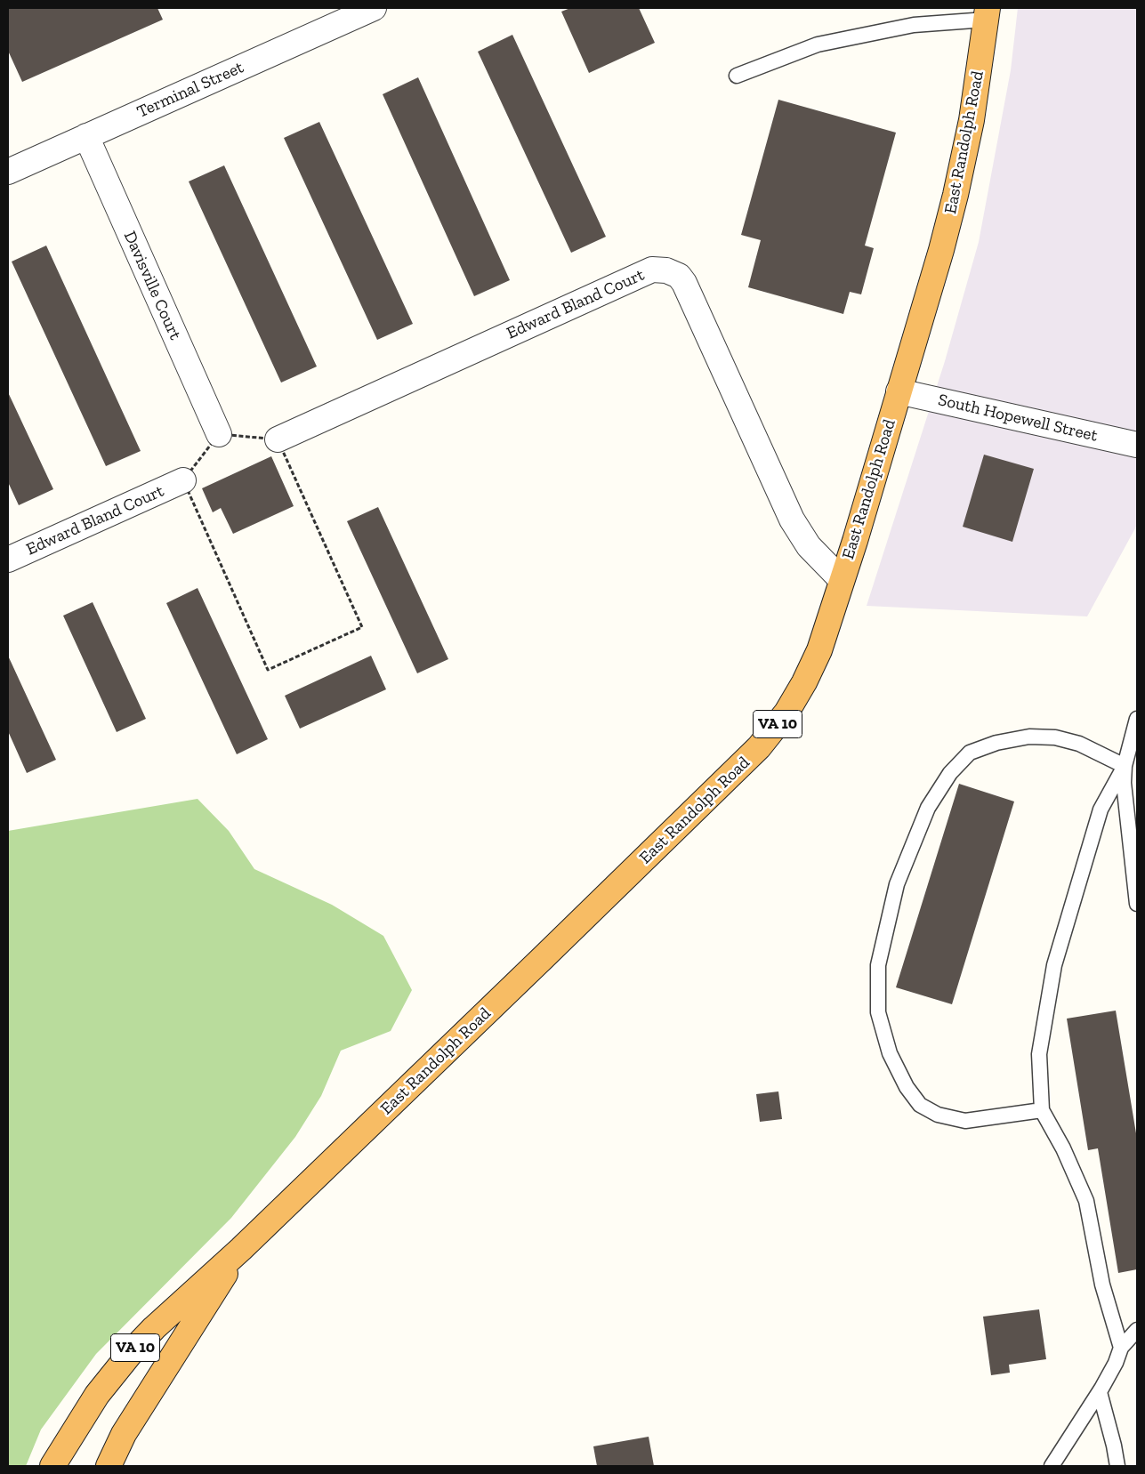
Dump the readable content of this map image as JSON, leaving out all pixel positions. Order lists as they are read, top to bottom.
{
  "streets": {
    "highway": ["East Randolph Road", "VA 10"],
    "street": [
      "Terminal Street",
      "Davisville Court",
      "Edward Bland Court",
      "South Hopewell Street"
    ]
  },
  "crossings": [
    ["Terminal Street", "Davisville Court"],
    ["East Randolph Road", "Edward Bland Court"],
    ["East Randolph Road", "South Hopewell Street"]
  ]
}
